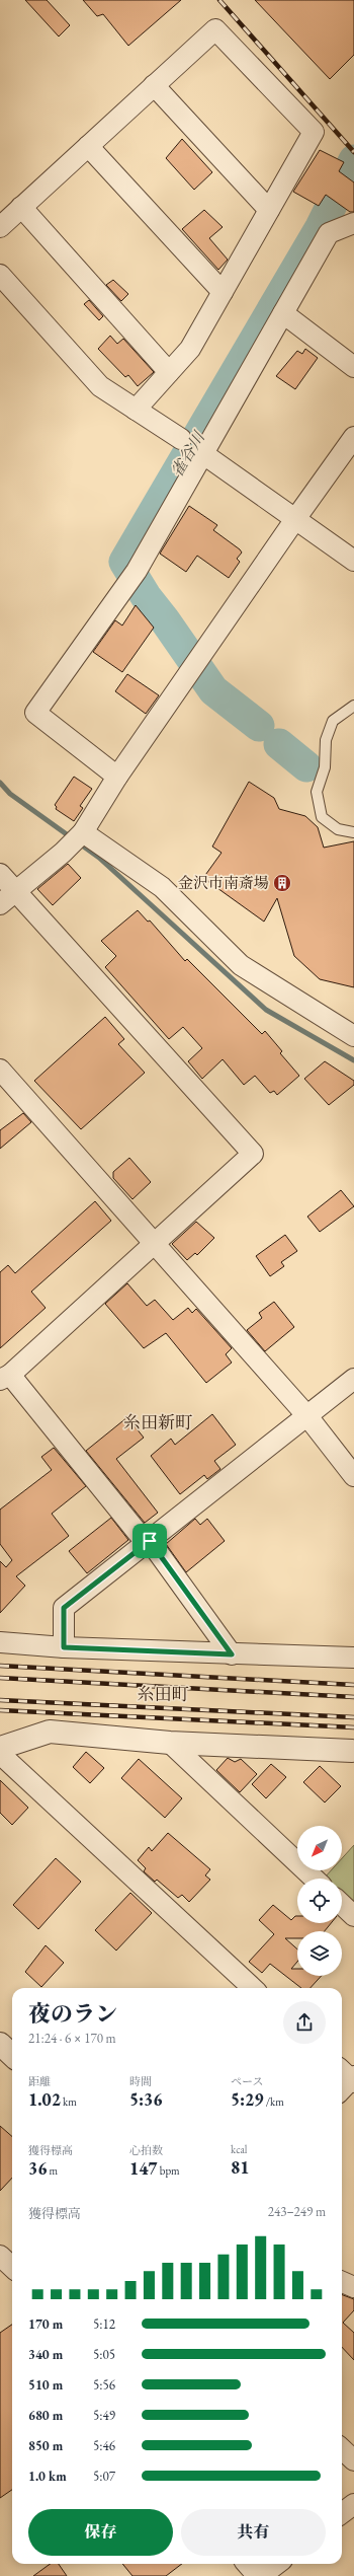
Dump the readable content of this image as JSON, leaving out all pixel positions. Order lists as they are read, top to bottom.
{
  "districts": ["糸田新町", "糸田町"],
  "water": ["雀谷川"],
  "places": {
    "building": ["金沢市南斎場"]
  },
  "north": "bottom left",
  "page": {
    "heading": ["夜のラン", "21:24 · 6 × 170 m"],
    "stats": [
      ["距離", "1.02 km"],
      ["時間", "5:36"],
      ["ペース", "5:29 /km"],
      ["獲得標高", "36 m"],
      ["心拍数", "147 bpm"],
      ["kcal", "81"]
    ],
    "chart": ["獲得標高", "243–249 m"],
    "list": [
      {
        "name": "170 m",
        "note": "5:12"
      },
      {
        "name": "340 m",
        "note": "5:05"
      },
      {
        "name": "510 m",
        "note": "5:56"
      },
      {
        "name": "680 m",
        "note": "5:49"
      },
      {
        "name": "850 m",
        "note": "5:46"
      },
      {
        "name": "1.0 km",
        "note": "5:07"
      }
    ],
    "buttons": ["保存", "共有"]
  }
}
